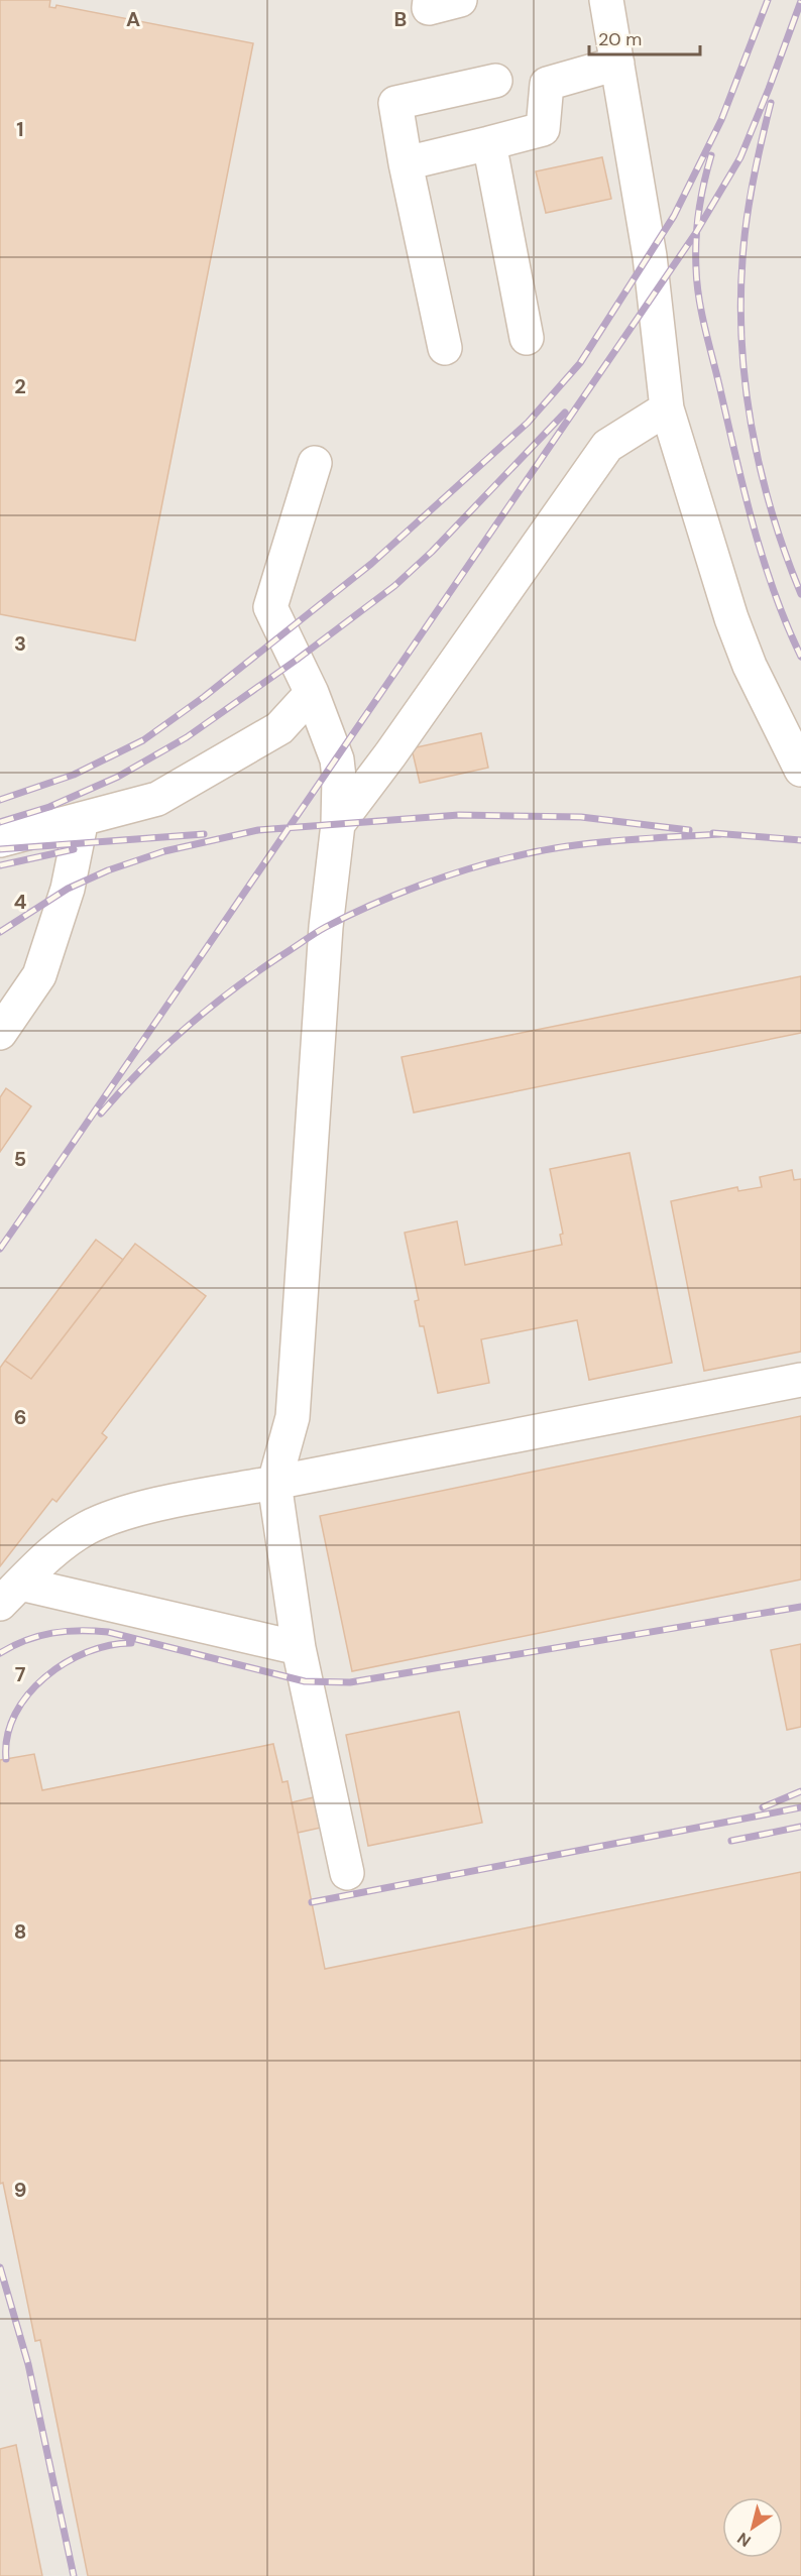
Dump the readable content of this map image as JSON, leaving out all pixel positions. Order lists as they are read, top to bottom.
{
  "scale_bar": "20 m",
  "north": "bottom left",
  "grid": {
    "columns": ["A", "B"],
    "rows": [
      "1",
      "2",
      "3",
      "4",
      "5",
      "6",
      "7",
      "8",
      "9"
    ]
  }
}
